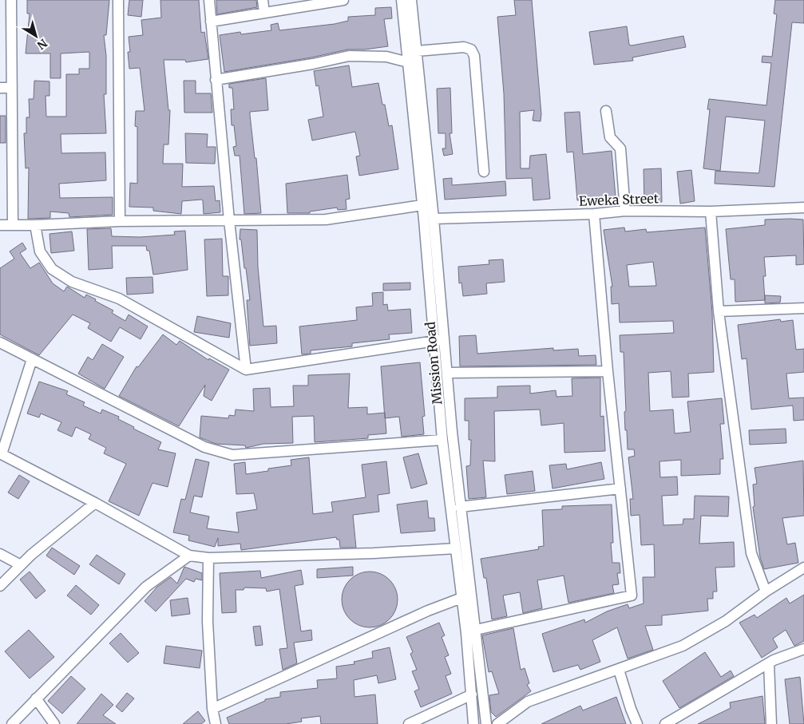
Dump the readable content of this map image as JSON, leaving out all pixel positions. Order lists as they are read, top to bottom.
{
  "streets": {
    "street": ["Eweka Street", "Mission Road"]
  },
  "crossings": [
    ["Eweka Street", "Mission Road"]
  ],
  "north": "bottom right"
}
